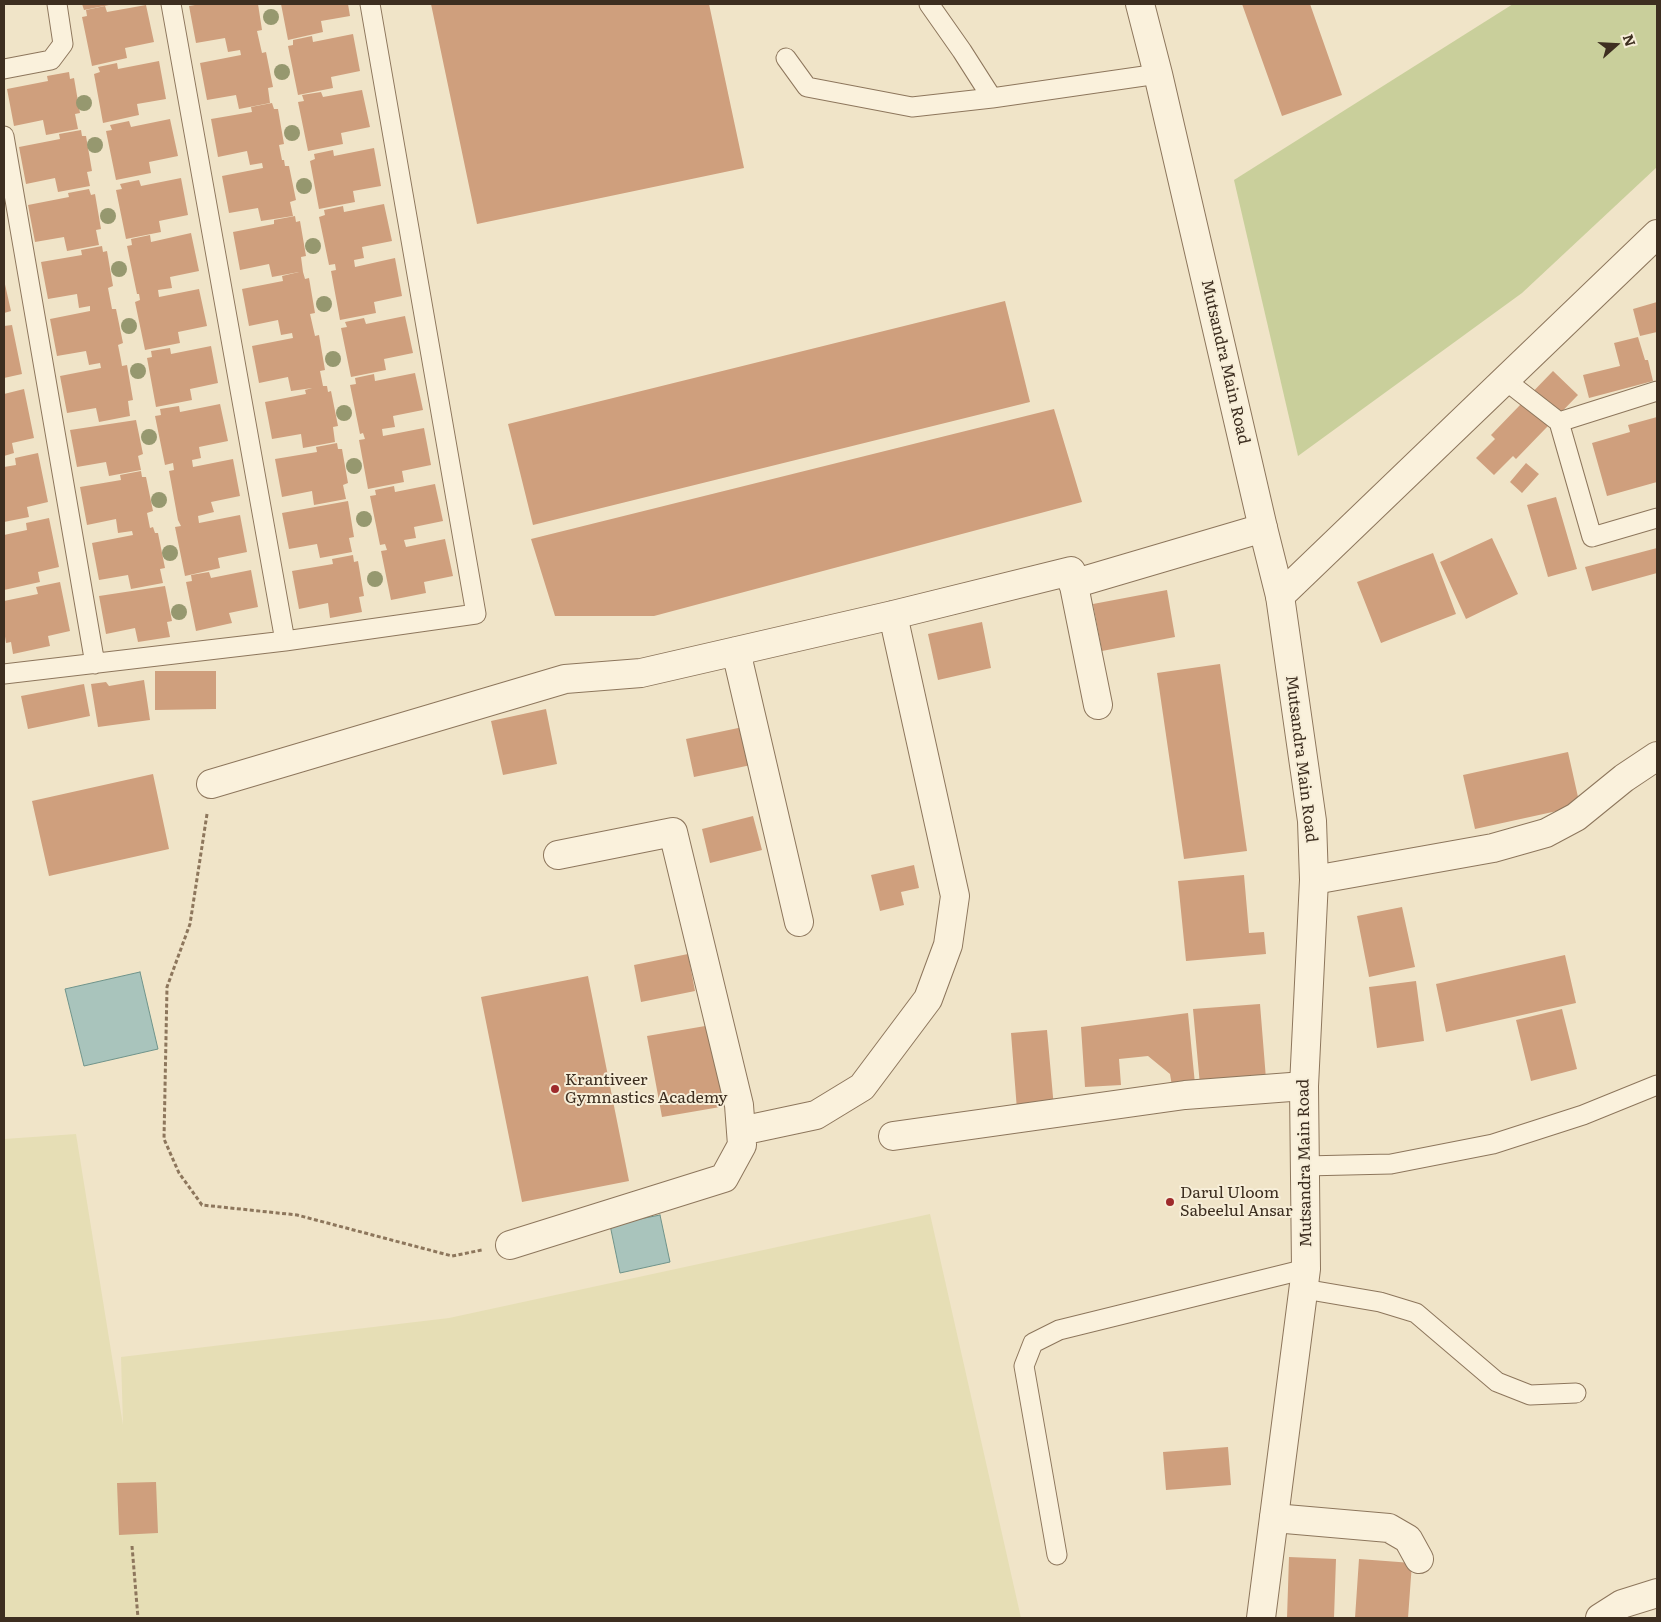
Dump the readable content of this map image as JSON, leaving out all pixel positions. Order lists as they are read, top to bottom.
{
  "streets": {
    "street": ["Mutsandra Main Road"]
  },
  "places": ["Krantiveer Gymnastics Academy", "Darul Uloom Sabeelul Ansar"],
  "north": "right"
}
